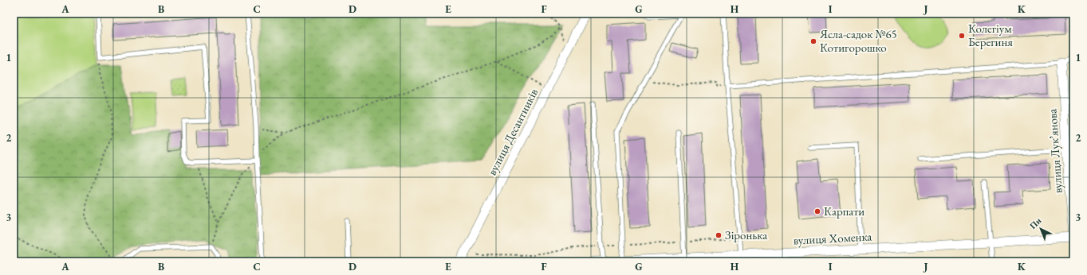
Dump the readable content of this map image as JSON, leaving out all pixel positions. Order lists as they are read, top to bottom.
{
  "streets": {
    "street": ["вулиця Десантників", "вулиця Лукʼянова", "вулиця Хоменка"]
  },
  "crossings": [
    ["вулиця Лукʼянова", "вулиця Хоменка"]
  ],
  "places": [
    "Колегіум Берегиня",
    "Ясла-садок №65 Котигорошко",
    "Карпати",
    "Зіронька"
  ],
  "north": "top left",
  "grid": {
    "columns": [
      "A",
      "B",
      "C",
      "D",
      "E",
      "F",
      "G",
      "H",
      "I",
      "J",
      "K"
    ],
    "rows": ["1", "2", "3"]
  }
}
